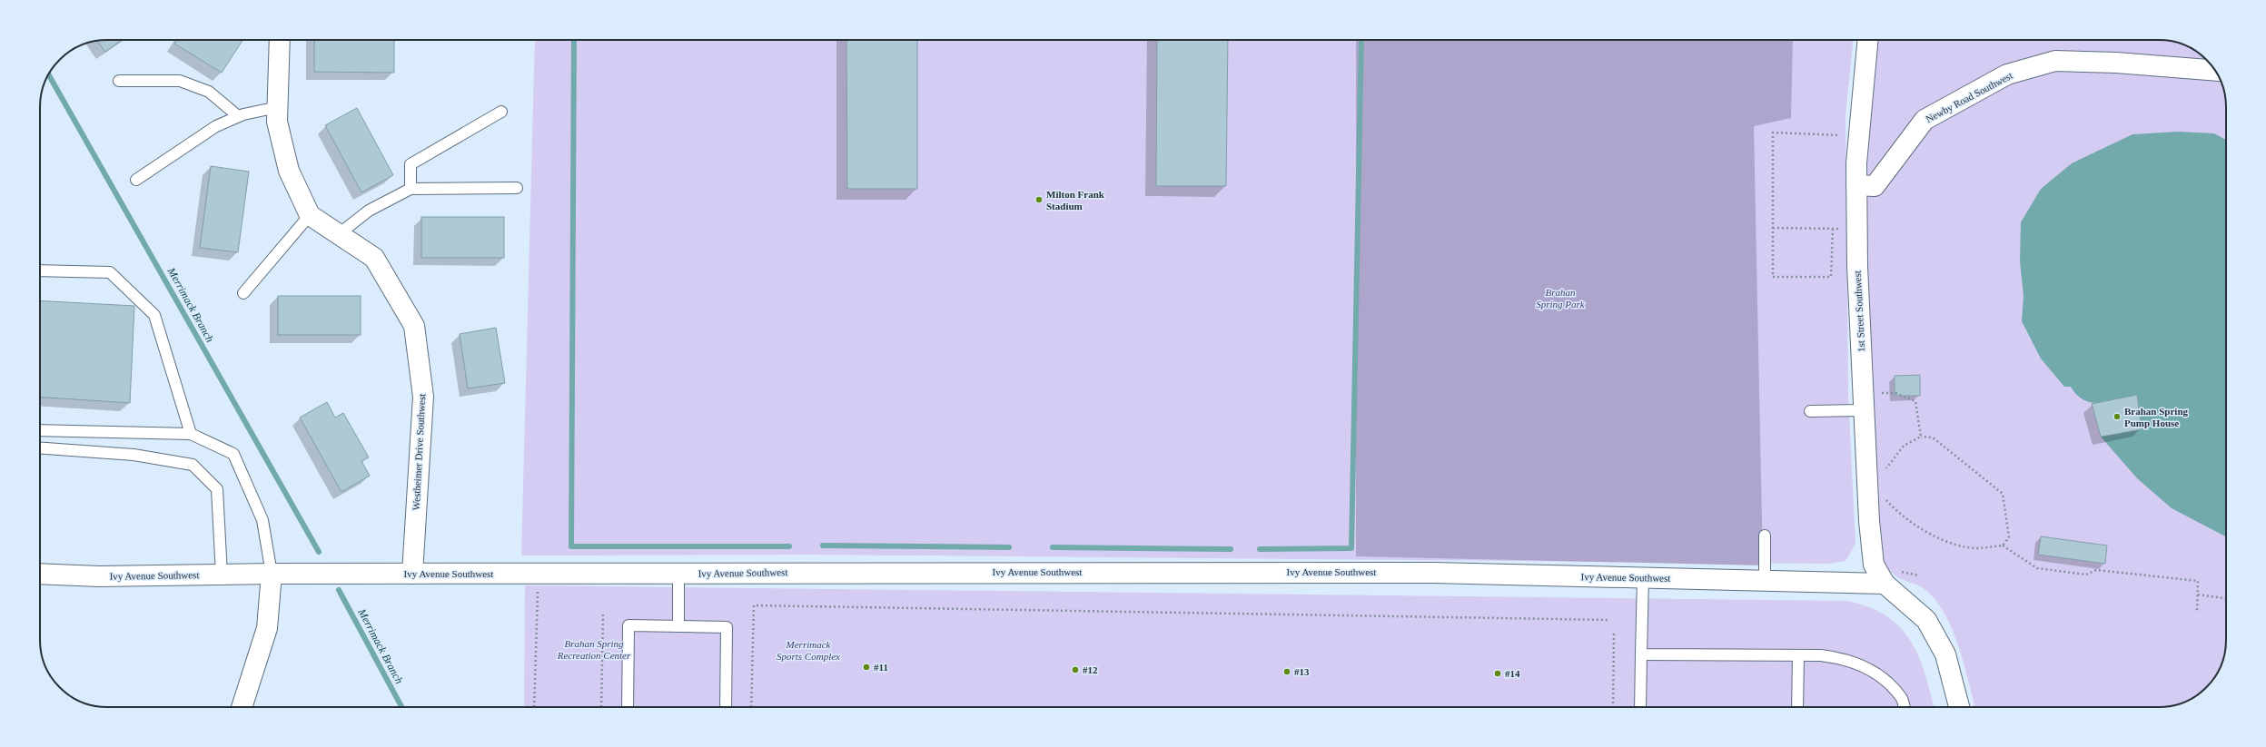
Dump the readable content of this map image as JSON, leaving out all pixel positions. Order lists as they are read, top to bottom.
{
  "streets": {
    "street": [
      "Newby Road Southwest",
      "1st Street Southwest",
      "Westheimer Drive Southwest",
      "Ivy Avenue Southwest"
    ]
  },
  "crossings": [
    ["Newby Road Southwest", "1st Street Southwest"],
    ["1st Street Southwest", "Ivy Avenue Southwest"],
    ["Westheimer Drive Southwest", "Ivy Avenue Southwest"]
  ],
  "water": ["Merrimack Branch"],
  "parks": ["Brahan Spring Park", "Brahan Spring Recreation Center", "Merrimack Sports Complex"],
  "places": [
    "Milton Frank Stadium",
    "Brahan Spring Pump House",
    "#11",
    "#12",
    "#13",
    "#14"
  ]
}
